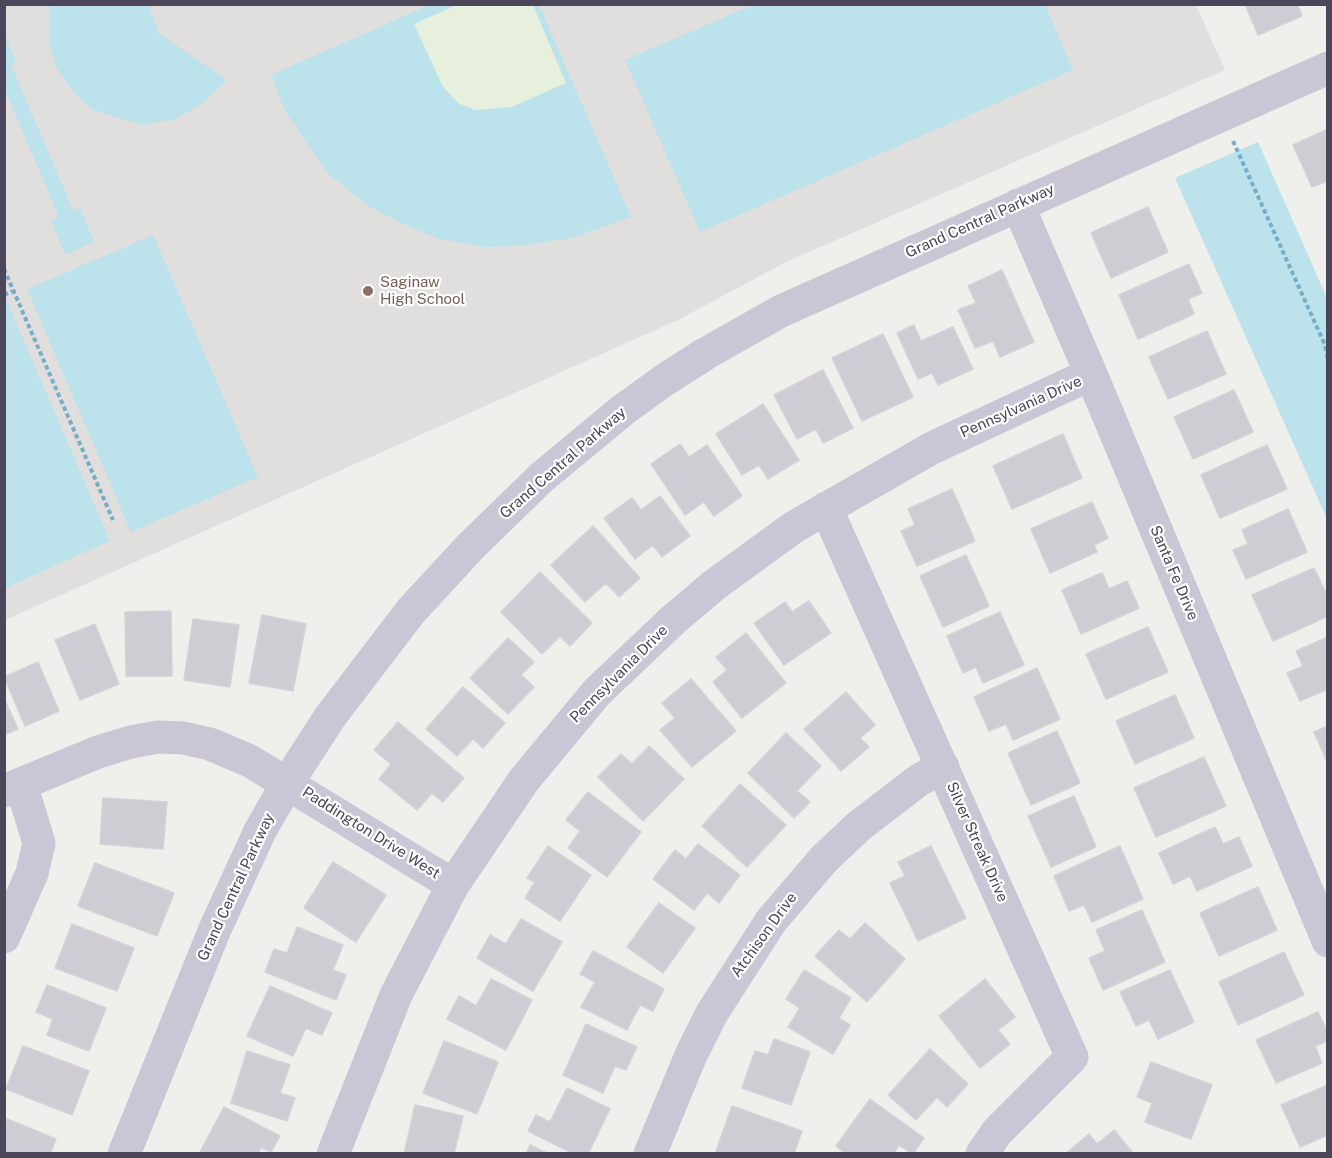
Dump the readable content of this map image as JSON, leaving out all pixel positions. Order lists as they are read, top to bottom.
{
  "streets": {
    "street": [
      "Grand Central Parkway",
      "Pennsylvania Drive",
      "Santa Fe Drive",
      "Paddington Drive West",
      "Silver Streak Drive",
      "Atchison Drive"
    ]
  },
  "crossings": [
    ["Grand Central Parkway", "Santa Fe Drive"],
    ["Grand Central Parkway", "Paddington Drive West"],
    ["Pennsylvania Drive", "Santa Fe Drive"],
    ["Pennsylvania Drive", "Paddington Drive West"],
    ["Pennsylvania Drive", "Silver Streak Drive"],
    ["Silver Streak Drive", "Atchison Drive"]
  ],
  "places": ["Saginaw High School"]
}
